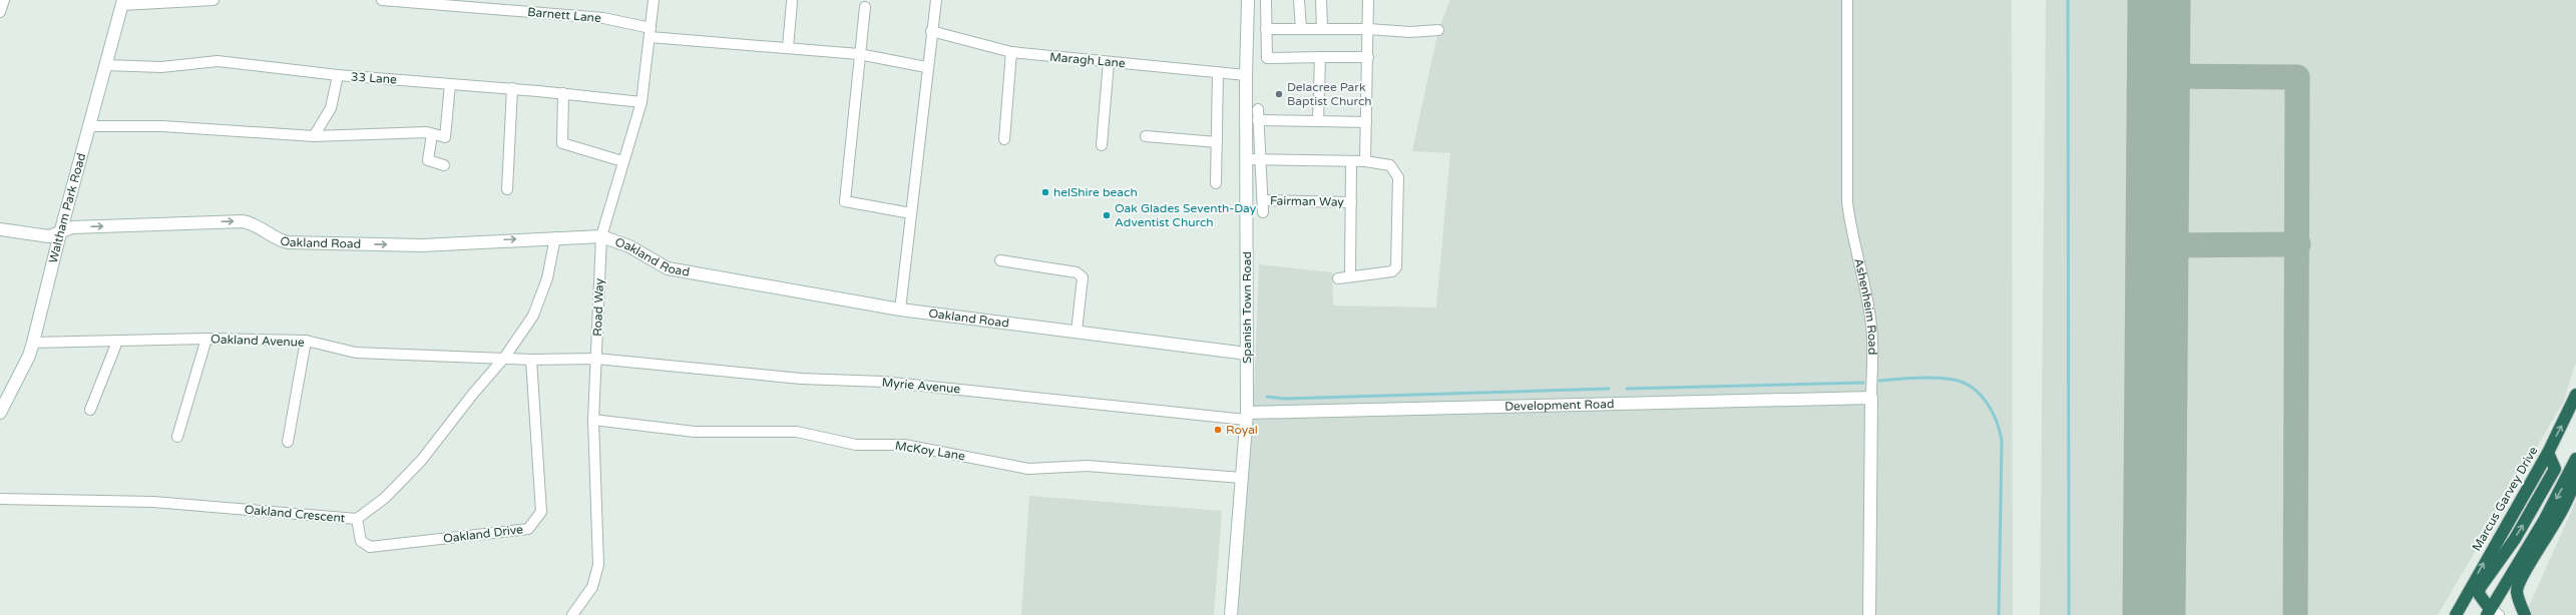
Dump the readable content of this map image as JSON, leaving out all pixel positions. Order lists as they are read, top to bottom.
{
  "streets": {
    "highway": ["Marcus Garvey Drive"],
    "street": [
      "Barnett Lane",
      "Maragh Lane",
      "33 Lane",
      "Fairman Way",
      "Waltham Park Road",
      "Oakland Road",
      "Road Way",
      "Spanish Town Road",
      "Ashenheim Road",
      "Oakland Avenue",
      "Myrie Avenue",
      "Development Road",
      "McKoy Lane",
      "Oakland Crescent",
      "Oakland Drive"
    ]
  },
  "crossings": [
    ["Barnett Lane", "Road Way"],
    ["Maragh Lane", "Spanish Town Road"],
    ["33 Lane", "Waltham Park Road"],
    ["33 Lane", "Road Way"],
    ["Waltham Park Road", "Oakland Road"],
    ["Waltham Park Road", "Oakland Avenue"],
    ["Oakland Road", "Road Way"],
    ["Oakland Road", "Spanish Town Road"],
    ["Oakland Road", "Oakland Crescent"],
    ["Road Way", "Myrie Avenue"],
    ["Road Way", "McKoy Lane"],
    ["Spanish Town Road", "Myrie Avenue"],
    ["Spanish Town Road", "Development Road"],
    ["Spanish Town Road", "McKoy Lane"],
    ["Ashenheim Road", "Development Road"],
    ["Oakland Avenue", "Myrie Avenue"],
    ["Oakland Avenue", "Oakland Crescent"],
    ["Oakland Avenue", "Oakland Drive"],
    ["Myrie Avenue", "Development Road"],
    ["Myrie Avenue", "Oakland Drive"],
    ["Oakland Crescent", "Oakland Drive"]
  ],
  "places": [
    "Delacree Park Baptist Church",
    "helShire beach",
    "Oak Glades Seventh-Day Adventist Church",
    "Royal"
  ]
}
